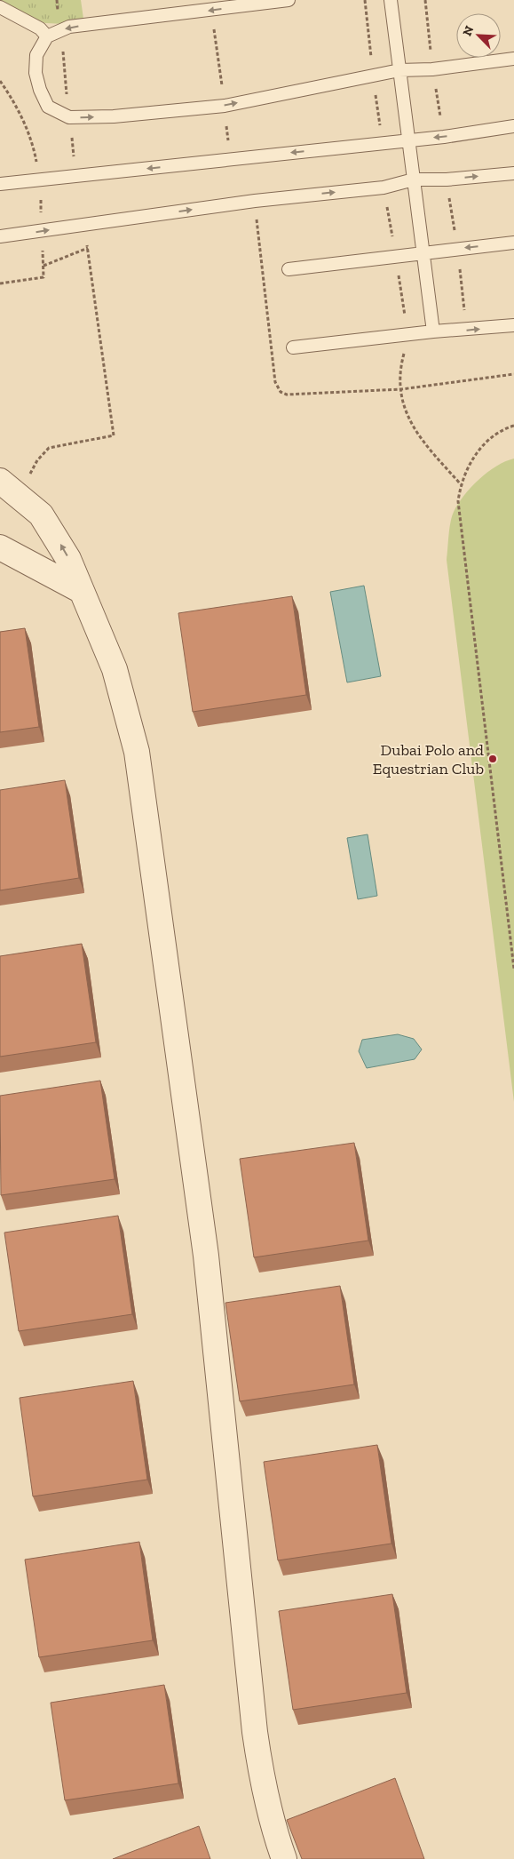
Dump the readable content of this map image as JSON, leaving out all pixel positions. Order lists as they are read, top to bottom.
{
  "places": ["Dubai Polo and Equestrian Club"],
  "north": "top left"
}
